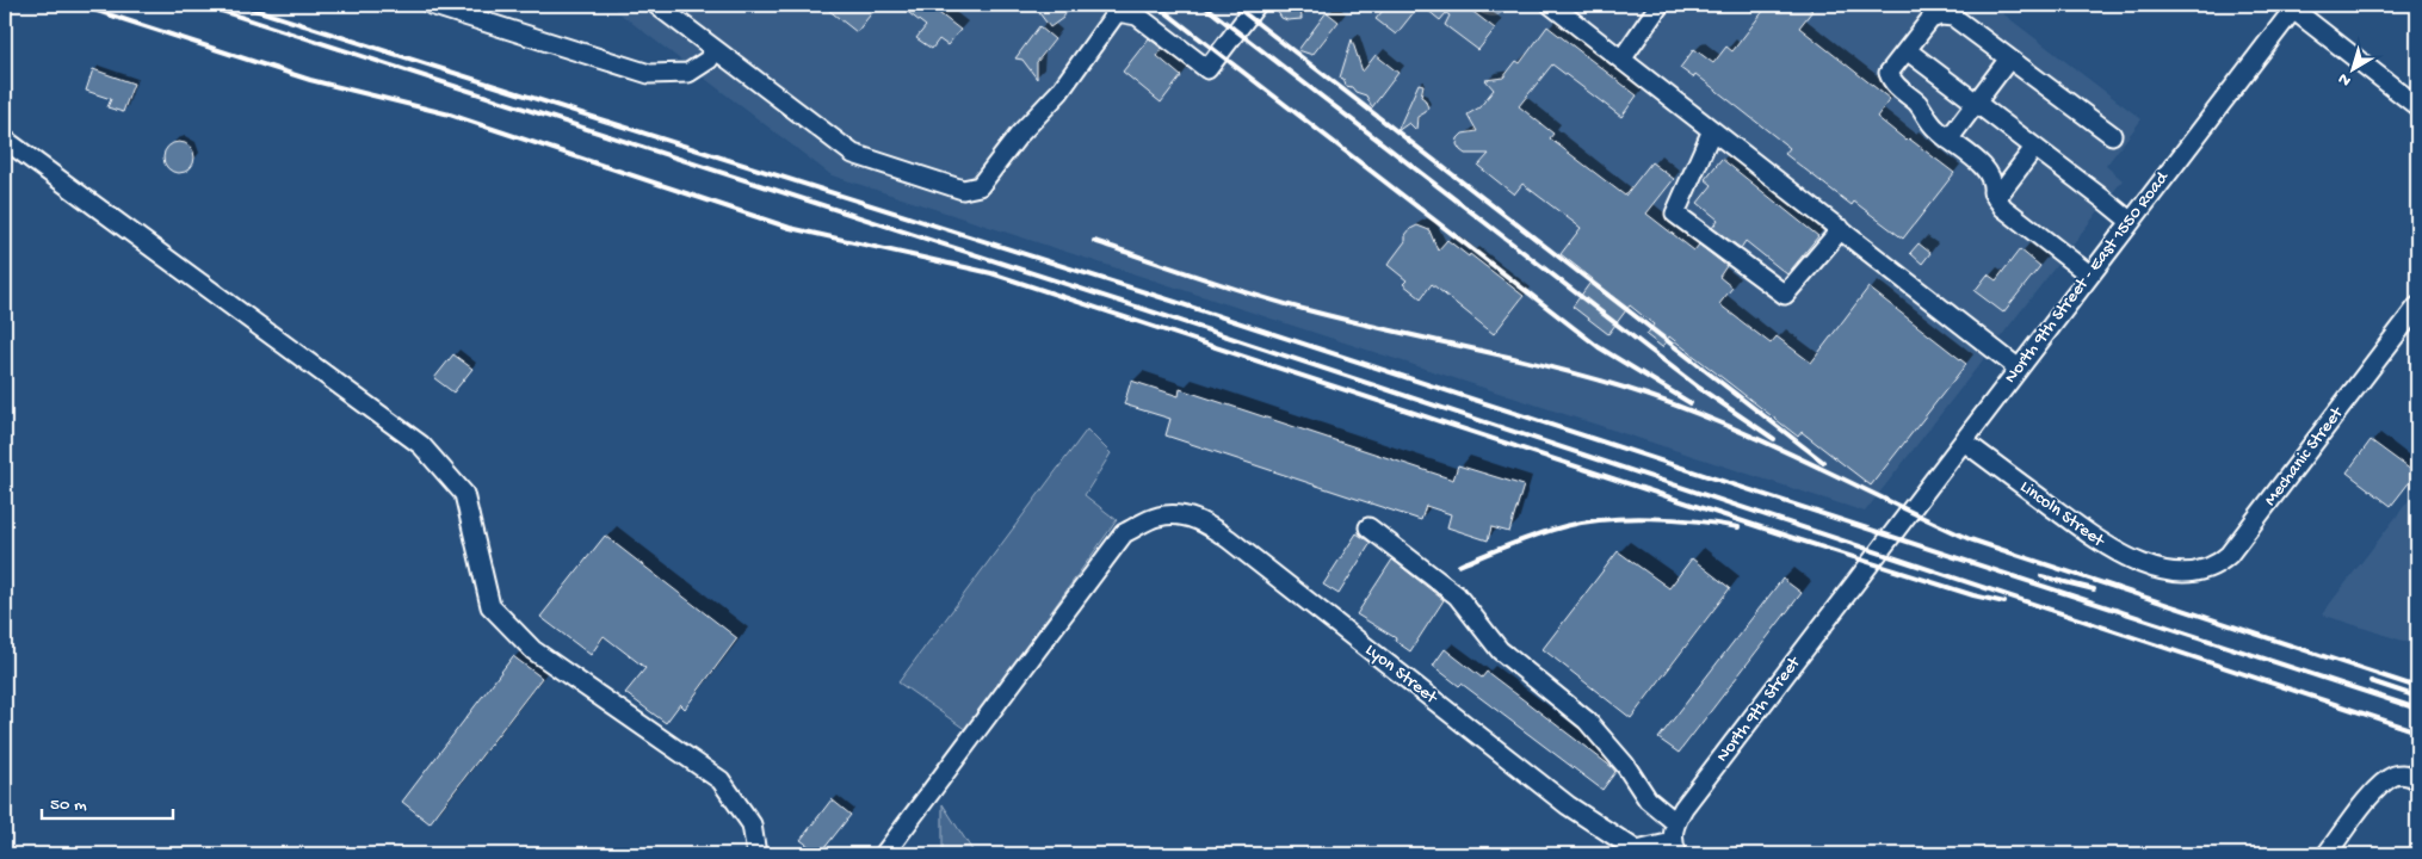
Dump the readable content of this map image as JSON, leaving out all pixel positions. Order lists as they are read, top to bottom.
{
  "streets": {
    "street": [
      "North 9th Street - East 1550 Road",
      "Mechanic Street",
      "Lincoln Street",
      "Lyon Street",
      "North 9th Street"
    ]
  },
  "crossings": [
    ["North 9th Street - East 1550 Road", "Lincoln Street"],
    ["North 9th Street - East 1550 Road", "North 9th Street"],
    ["Mechanic Street", "Lincoln Street"],
    ["Lyon Street", "North 9th Street"]
  ],
  "scale_bar": "50 m",
  "north": "bottom left"
}
